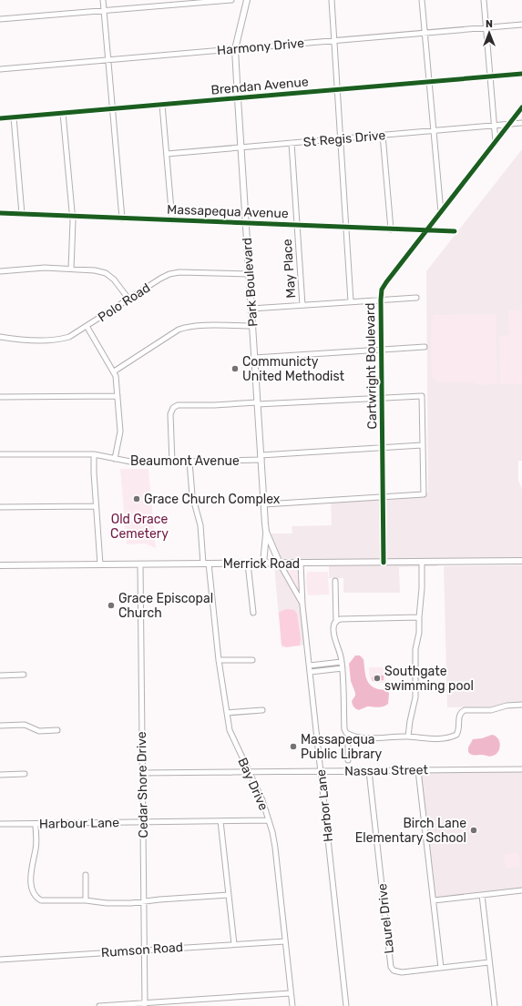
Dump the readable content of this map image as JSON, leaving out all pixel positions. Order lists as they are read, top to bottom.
{
  "streets": {
    "main road": ["Park Boulevard", "Merrick Road"],
    "street": [
      "Harmony Drive",
      "Brendan Avenue",
      "St Regis Drive",
      "Massapequa Avenue",
      "May Place",
      "Polo Road",
      "Cartwright Boulevard",
      "Beaumont Avenue",
      "Nassau Street",
      "Bay Drive",
      "Cedar Shore Drive",
      "Harbor Lane",
      "Harbour Lane",
      "Laurel Drive",
      "Rumson Road"
    ]
  },
  "crossings": [
    ["Harmony Drive", "Park Boulevard"],
    ["Brendan Avenue", "Park Boulevard"],
    ["St Regis Drive", "May Place"],
    ["St Regis Drive", "Park Boulevard"],
    ["St Regis Drive", "Cartwright Boulevard"],
    ["Massapequa Avenue", "May Place"],
    ["Massapequa Avenue", "Park Boulevard"],
    ["Massapequa Avenue", "Cartwright Boulevard"],
    ["Park Boulevard", "Polo Road"],
    ["Park Boulevard", "Beaumont Avenue"],
    ["Park Boulevard", "Merrick Road"],
    ["Park Boulevard", "Harbor Lane"],
    ["Cartwright Boulevard", "Beaumont Avenue"],
    ["Cartwright Boulevard", "Merrick Road"],
    ["Beaumont Avenue", "Bay Drive"],
    ["Merrick Road", "Bay Drive"],
    ["Merrick Road", "Cedar Shore Drive"],
    ["Merrick Road", "Harbor Lane"],
    ["Nassau Street", "Bay Drive"],
    ["Nassau Street", "Cedar Shore Drive"],
    ["Nassau Street", "Harbor Lane"],
    ["Nassau Street", "Laurel Drive"],
    ["Bay Drive", "Harbour Lane"],
    ["Bay Drive", "Rumson Road"],
    ["Cedar Shore Drive", "Harbour Lane"],
    ["Cedar Shore Drive", "Rumson Road"]
  ],
  "parks": ["Old Grace Cemetery"],
  "places": [
    "Communicty United Methodist",
    "Grace Church Complex",
    "Grace Episcopal Church",
    "Southgate swimming pool",
    "Massapequa Public Library",
    "Birch Lane Elementary School"
  ],
  "north": "top"
}
